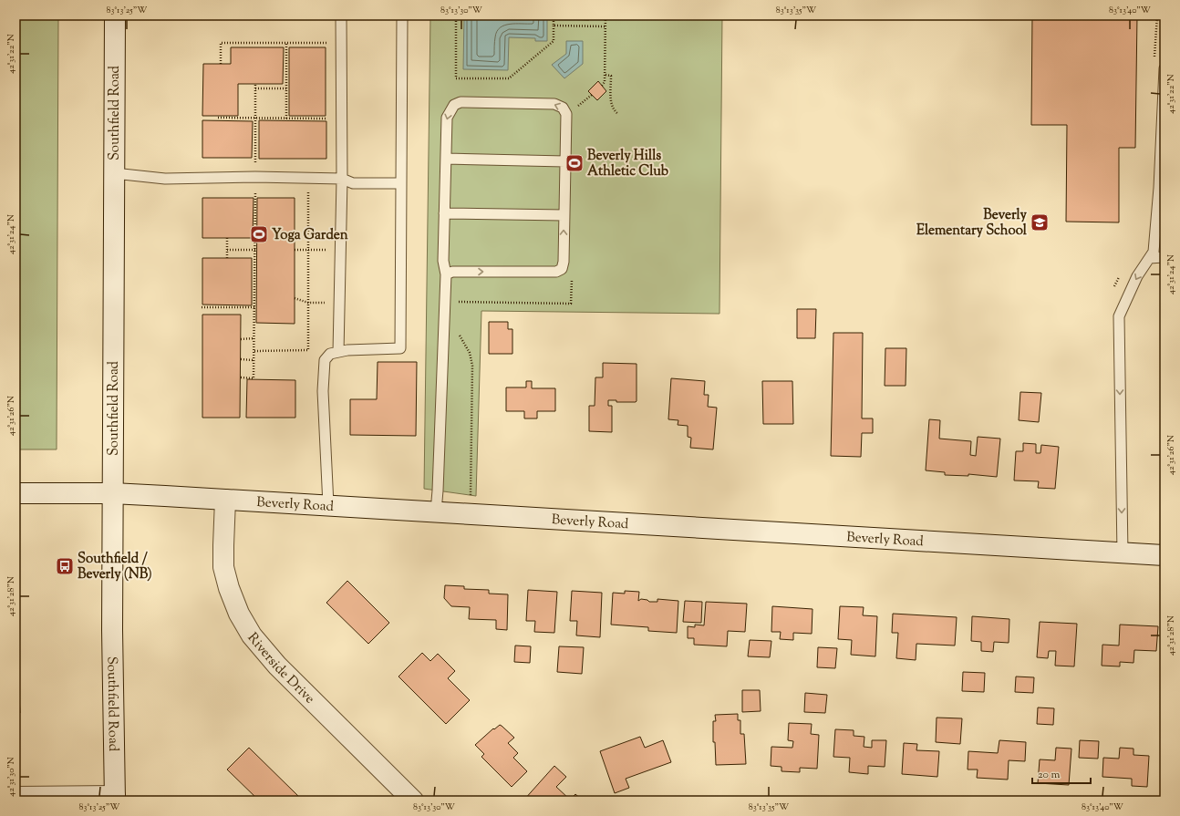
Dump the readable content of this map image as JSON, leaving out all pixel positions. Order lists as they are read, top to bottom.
{
  "streets": {
    "street": ["Southfield Road", "Beverly Road", "Riverside Drive"]
  },
  "crossings": [
    ["Southfield Road", "Beverly Road"],
    ["Beverly Road", "Riverside Drive"]
  ],
  "places": {
    "sports": ["Beverly Hills Athletic Club", "Yoga Garden"],
    "school or university": ["Beverly Elementary School"],
    "bus stop": ["Southfield / Beverly (NB)"]
  },
  "scale_bar": "20 m",
  "coordinates": [
    "83°13'25\"W",
    "83°13'30\"W",
    "83°13'35\"W",
    "83°13'40\"W",
    "42°31'22\"N",
    "42°31'24\"N",
    "42°31'26\"N",
    "42°31'28\"N",
    "42°31'30\"N"
  ]
}
